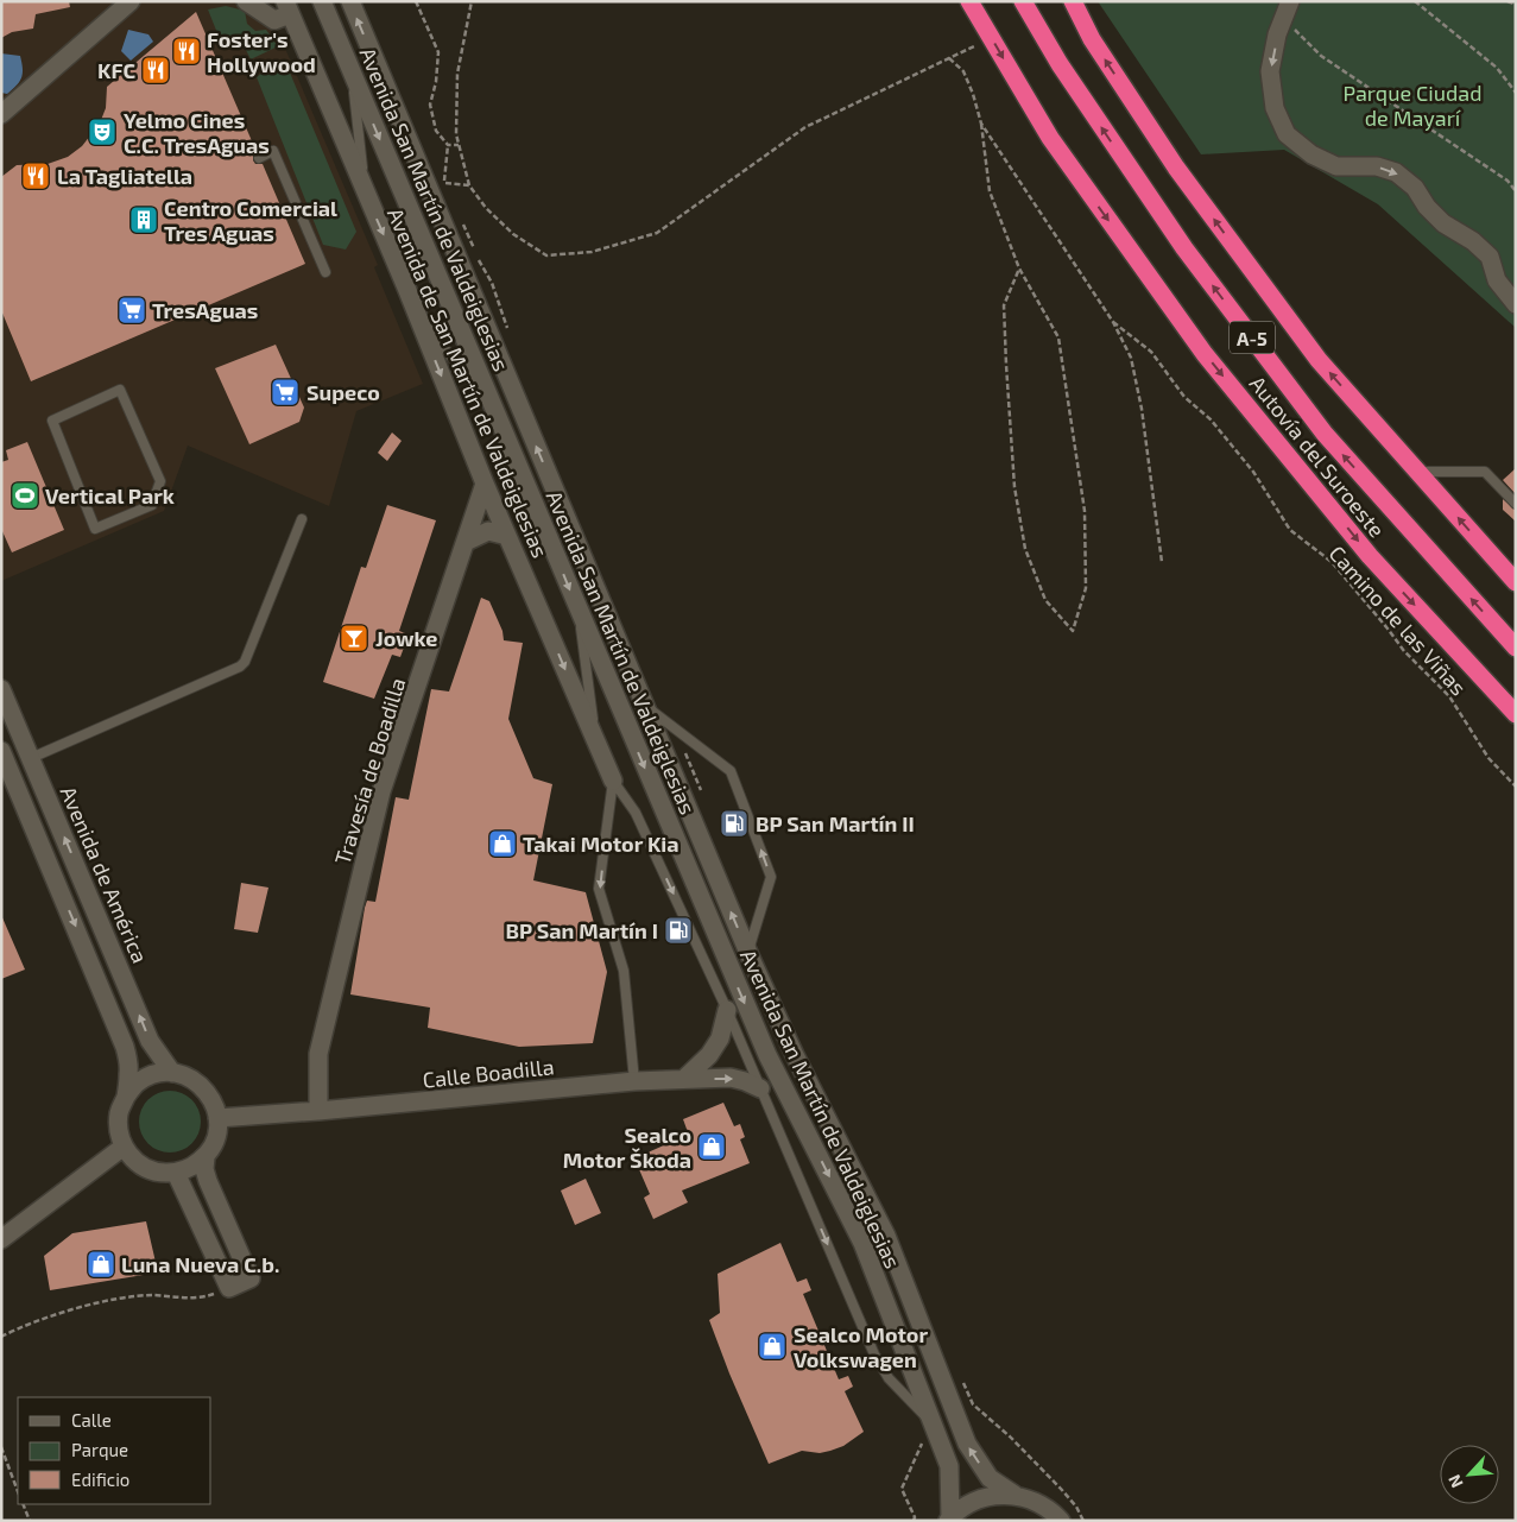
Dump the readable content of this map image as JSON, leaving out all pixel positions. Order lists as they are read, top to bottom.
{
  "streets": {
    "highway": ["A-5", "Autovía del Suroeste"],
    "street": [
      "Avenida San Martín de Valdeiglesias",
      "Avenida de San Martín de Valdeiglesias",
      "Travesía de Boadilla",
      "Avenida de América",
      "Calle Boadilla"
    ],
    "path": ["Camino de las Viñas"]
  },
  "crossings": [
    ["Avenida de San Martín de Valdeiglesias", "Travesía de Boadilla"],
    ["Travesía de Boadilla", "Calle Boadilla"],
    ["Avenida de América", "Calle Boadilla"]
  ],
  "one_way": ["Avenida de San Martín de Valdeiglesias"],
  "parks": ["Parque Ciudad de Mayarí"],
  "places": {
    "restaurant": ["Foster's Hollywood", "KFC", "La Tagliatella"],
    "theatre": ["Yelmo Cines C.C. TresAguas"],
    "building": ["Centro Comercial Tres Aguas"],
    "supermarket": ["TresAguas", "Supeco"],
    "sports": ["Vertical Park"],
    "bar": ["Jowke"],
    "fuel station": ["BP San Martín II", "BP San Martín I"],
    "shop": [
      "Takai Motor Kia",
      "Sealco Motor Škoda",
      "Luna Nueva C.b.",
      "Sealco Motor Volkswagen"
    ]
  },
  "legend": ["Calle", "Parque", "Edificio"],
  "north": "bottom left"
}
